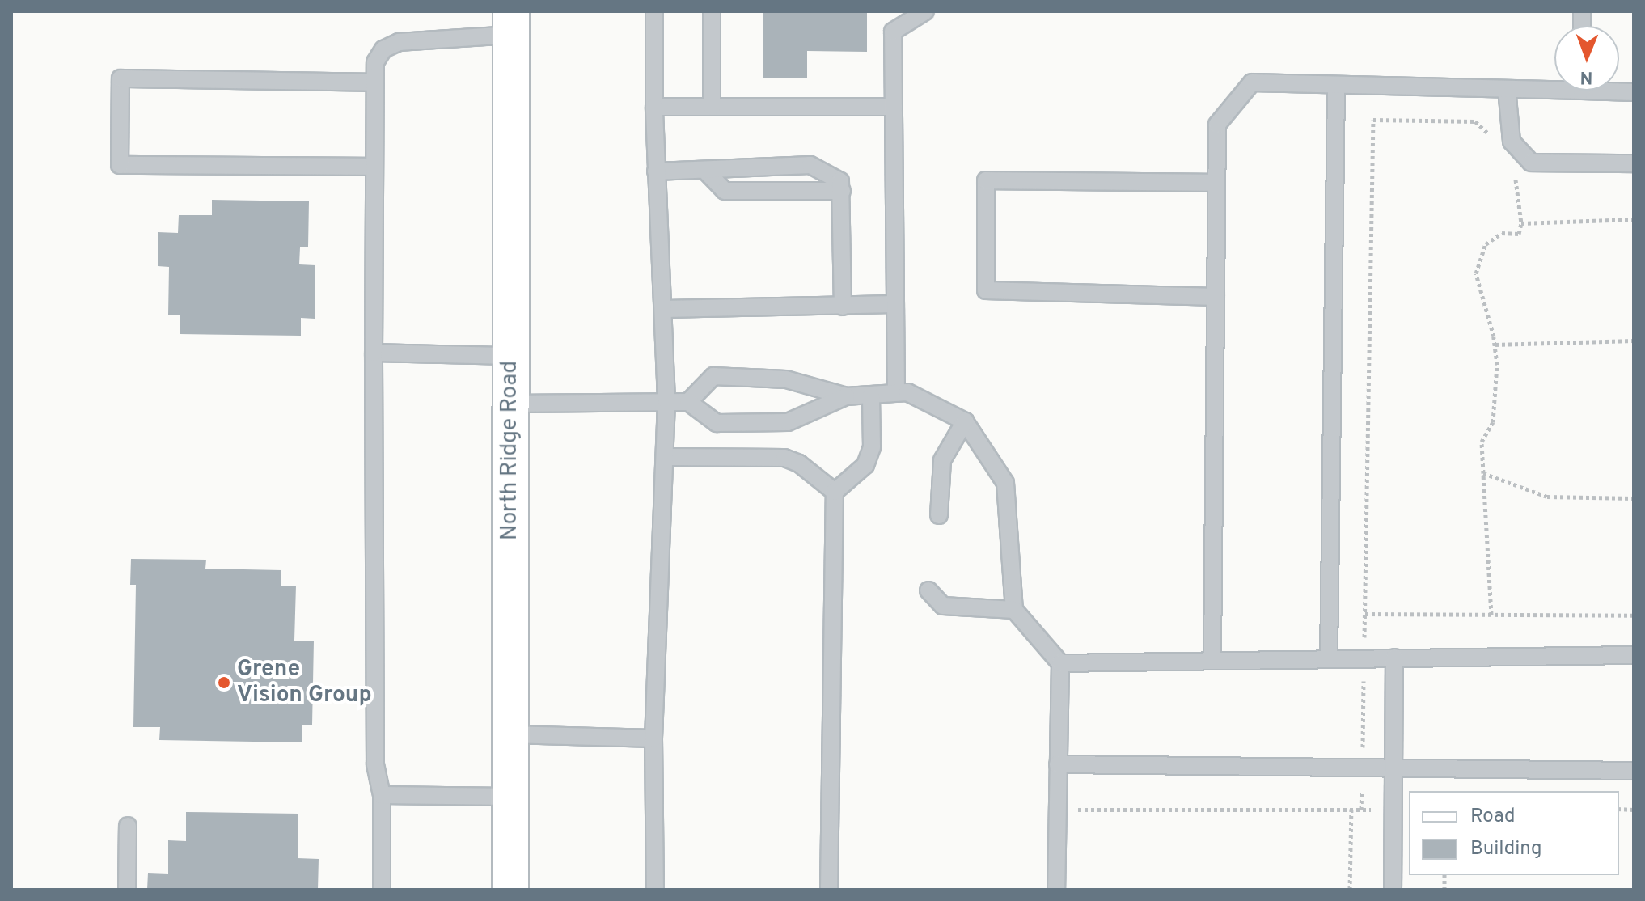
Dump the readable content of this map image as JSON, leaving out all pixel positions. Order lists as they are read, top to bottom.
{
  "streets": {
    "main road": ["North Ridge Road"]
  },
  "places": ["Grene Vision Group"],
  "legend": ["Road", "Building"],
  "north": "bottom"
}
